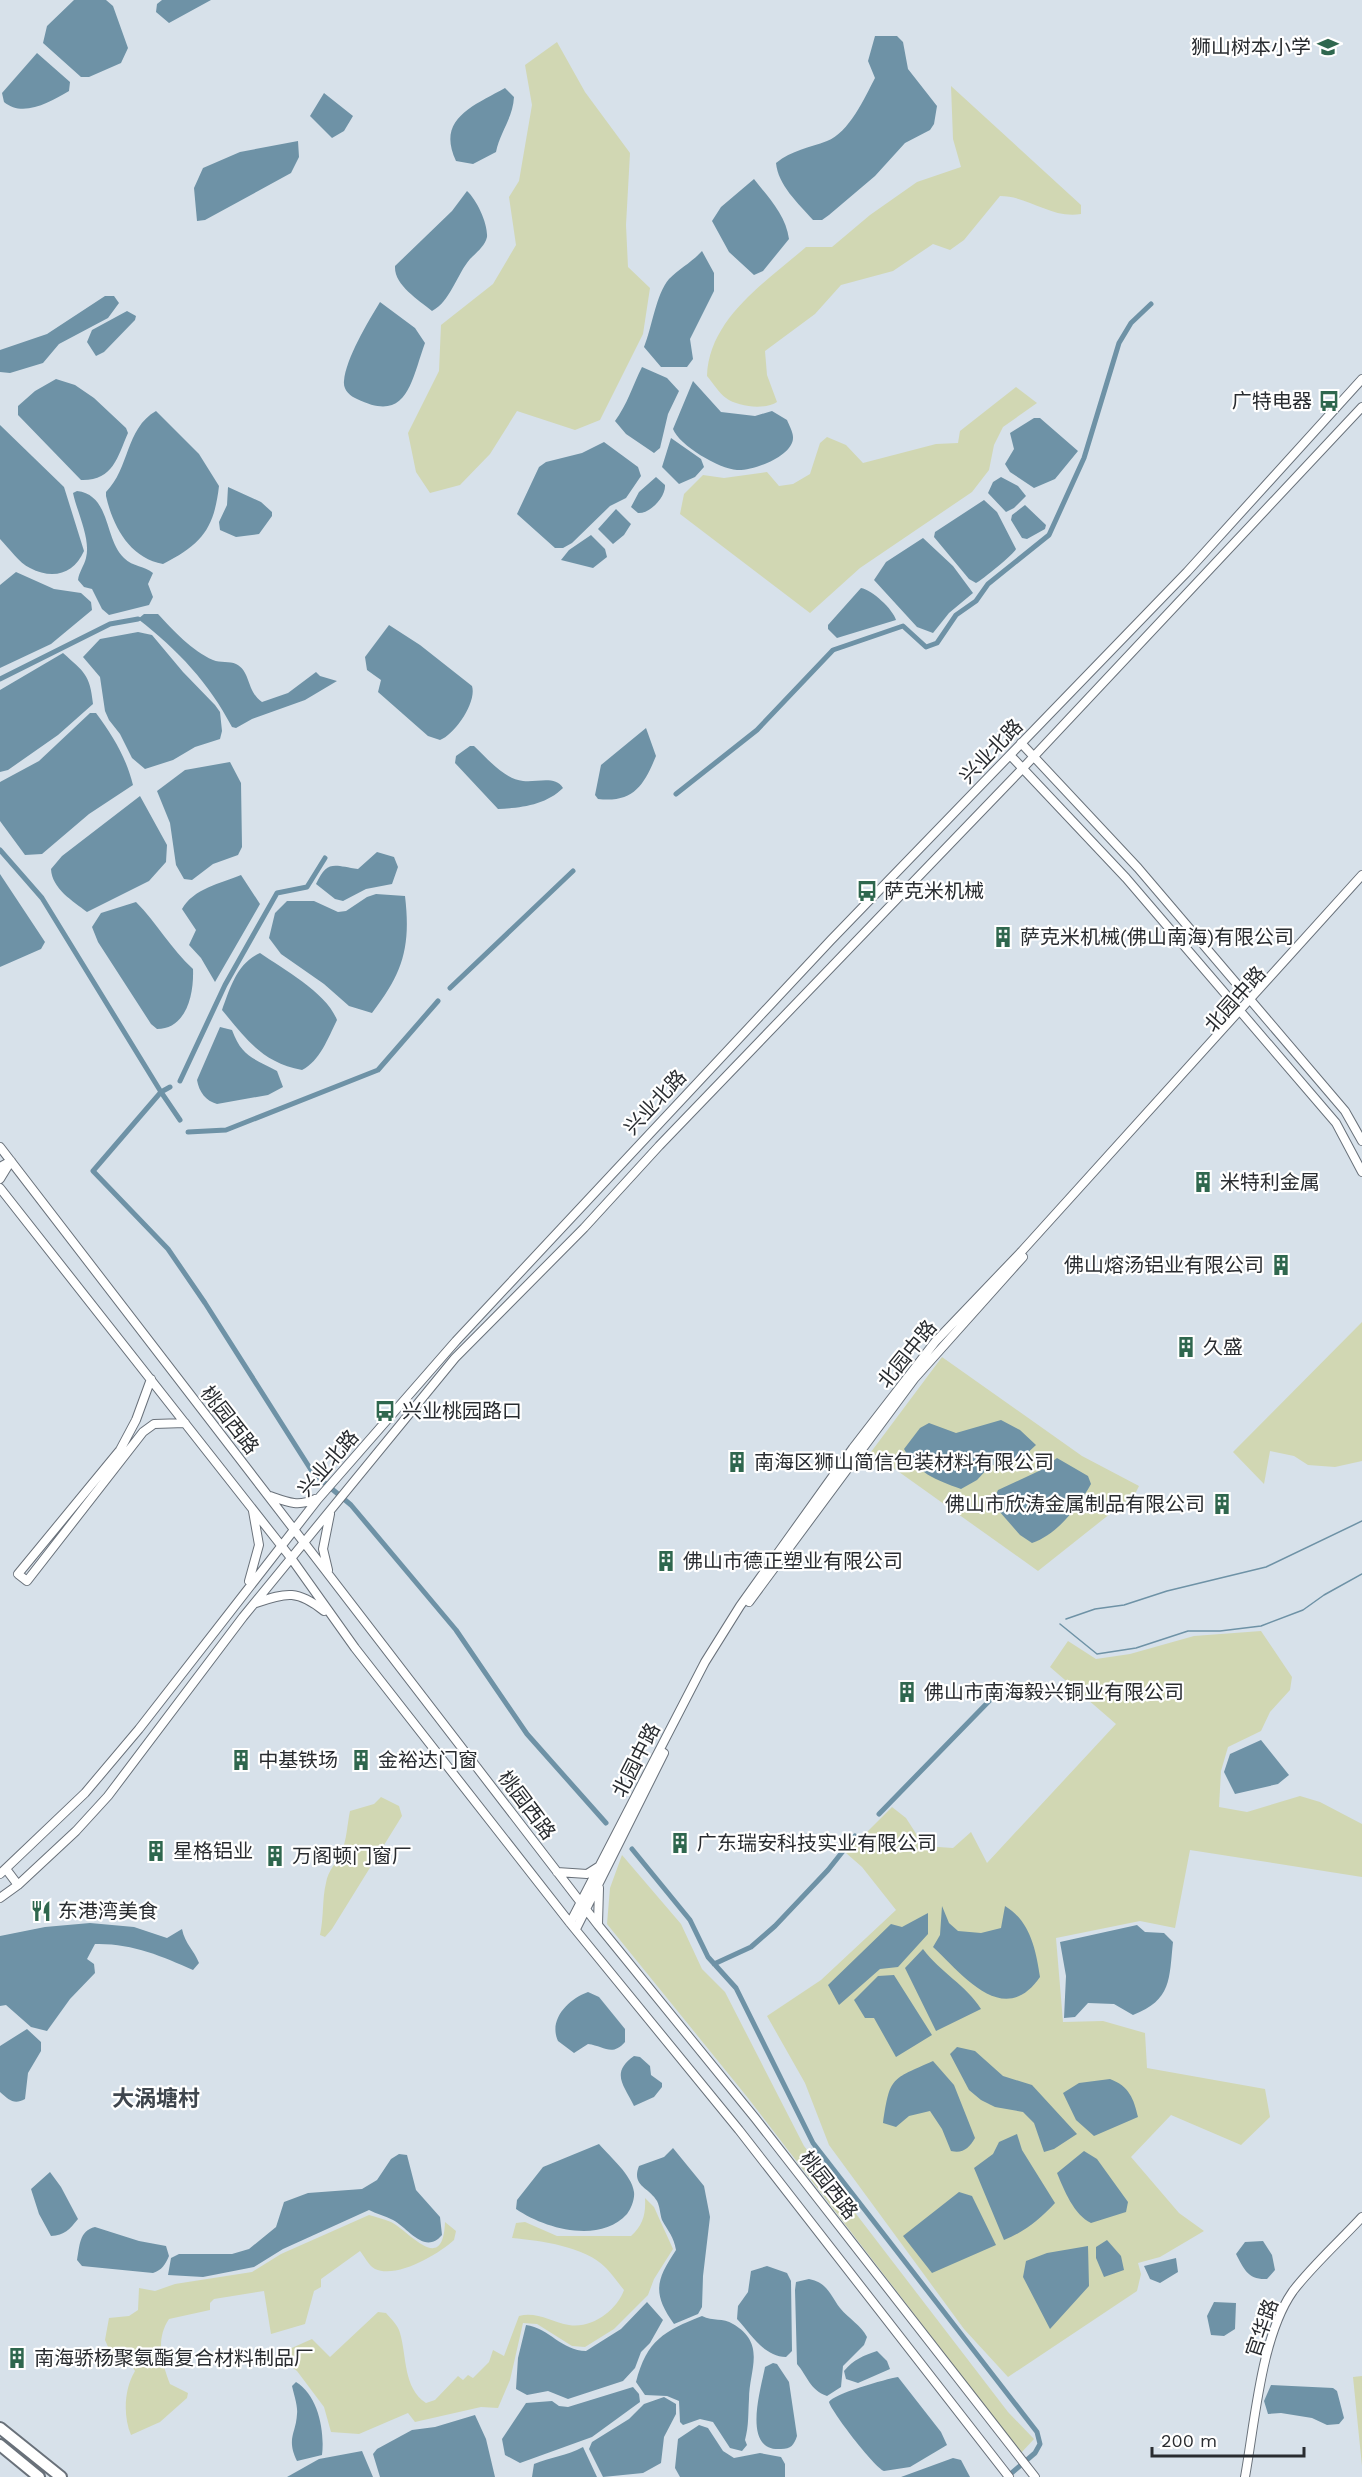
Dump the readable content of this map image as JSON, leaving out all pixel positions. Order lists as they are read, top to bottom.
{
  "streets": {
    "main road": [
      "兴业北路",
      "北园中路",
      "桃园西路",
      "官华路"
    ]
  },
  "crossings": [
    ["兴业北路", "桃园西路"],
    ["北园中路", "桃园西路"]
  ],
  "districts": ["大涡塘村"],
  "places": {
    "school or university": ["狮山树本小学"],
    "bus stop": ["广特电器", "萨克米机械", "兴业桃园路口"],
    "building": [
      "萨克米机械(佛山南海)有限公司",
      "米特利金属",
      "佛山熔汤铝业有限公司",
      "久盛",
      "南海区狮山简信包装材料有限公司",
      "佛山市欣涛金属制品有限公司",
      "佛山市德正塑业有限公司",
      "佛山市南海毅兴铜业有限公司",
      "中基铁场",
      "金裕达门窗",
      "广东瑞安科技实业有限公司",
      "星格铝业",
      "万阁顿门窗厂",
      "南海骄杨聚氨酯复合材料制品厂"
    ],
    "restaurant": ["东港湾美食"]
  },
  "scale_bar": "200 m"
}
